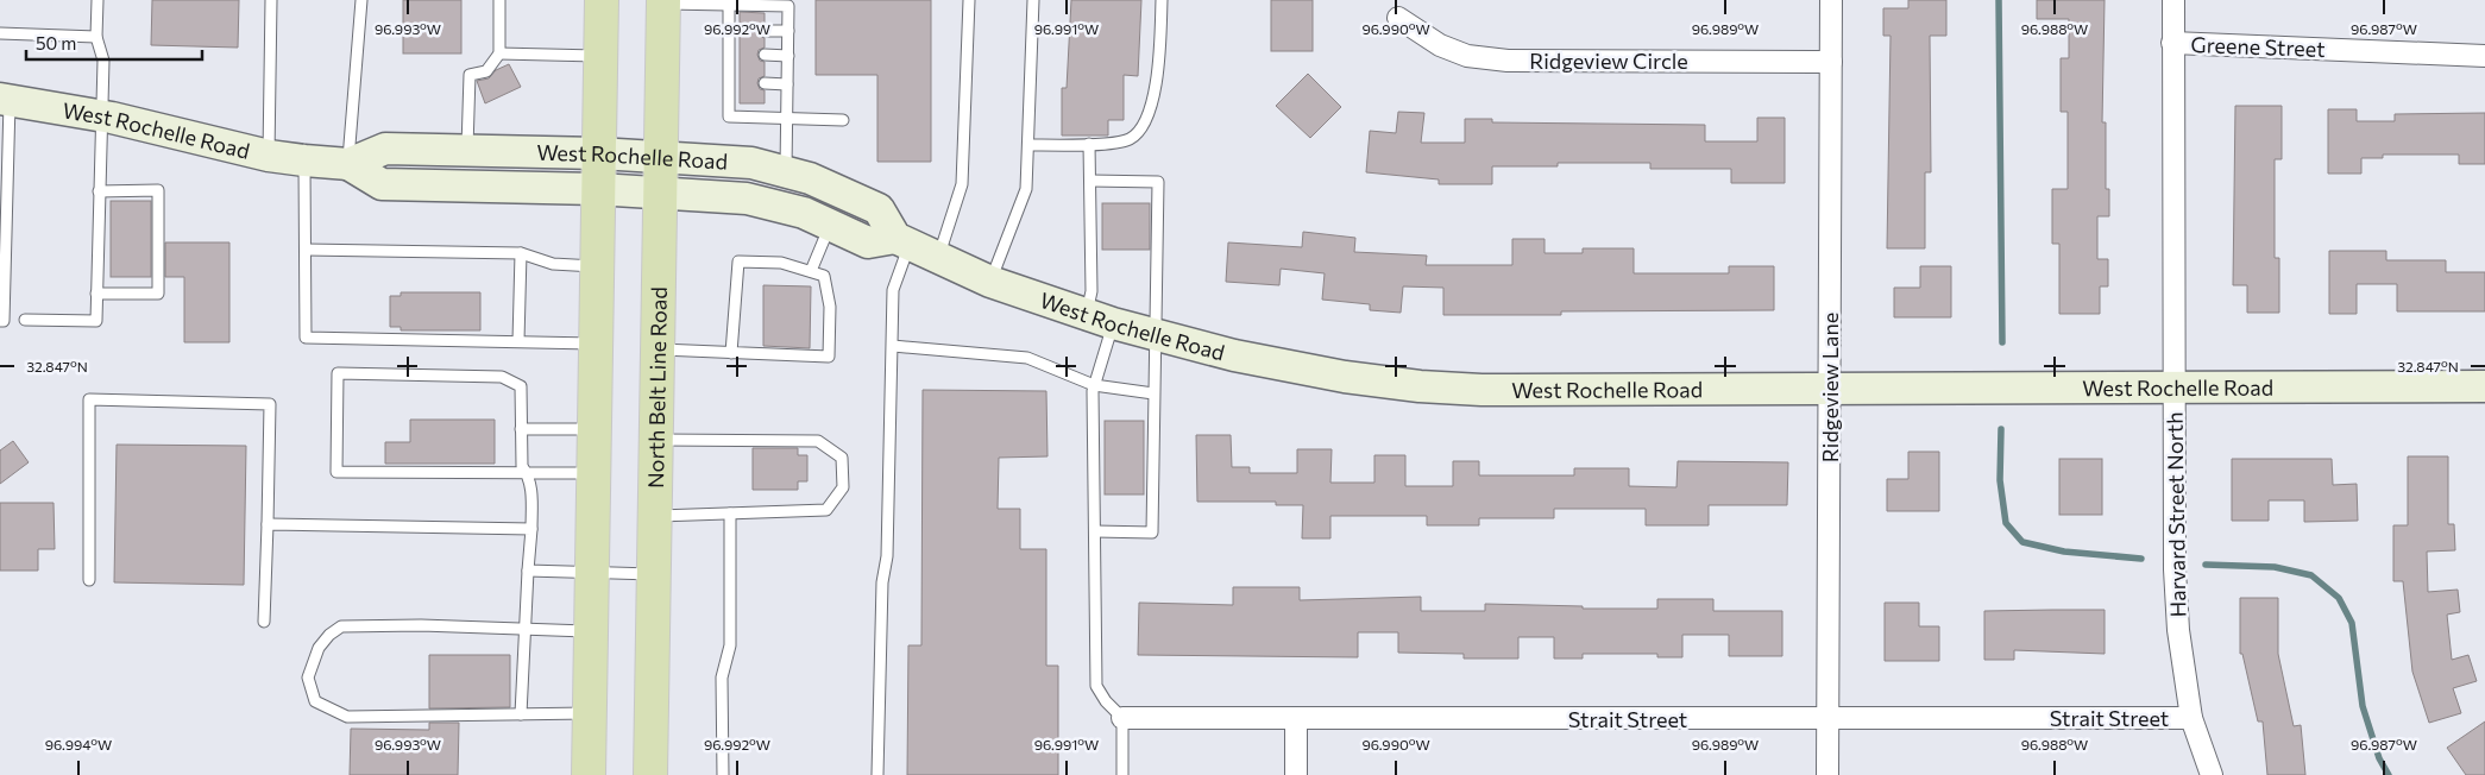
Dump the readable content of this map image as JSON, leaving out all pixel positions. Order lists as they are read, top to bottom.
{
  "streets": {
    "main road": ["North Belt Line Road"],
    "street": [
      "Greene Street",
      "Ridgeview Circle",
      "West Rochelle Road",
      "Ridgeview Lane",
      "Harvard Street North",
      "Strait Street"
    ]
  },
  "crossings": [
    ["Greene Street", "Harvard Street North"],
    ["Ridgeview Circle", "Ridgeview Lane"],
    ["West Rochelle Road", "North Belt Line Road"],
    ["West Rochelle Road", "Ridgeview Lane"],
    ["West Rochelle Road", "Harvard Street North"],
    ["Ridgeview Lane", "Strait Street"],
    ["Harvard Street North", "Strait Street"]
  ],
  "scale_bar": "50 m",
  "coordinates": [
    "96.993°W",
    "96.992°W",
    "96.991°W",
    "96.990°W",
    "96.989°W",
    "96.988°W",
    "96.987°W",
    "32.847°N",
    "96.994°W"
  ]
}
